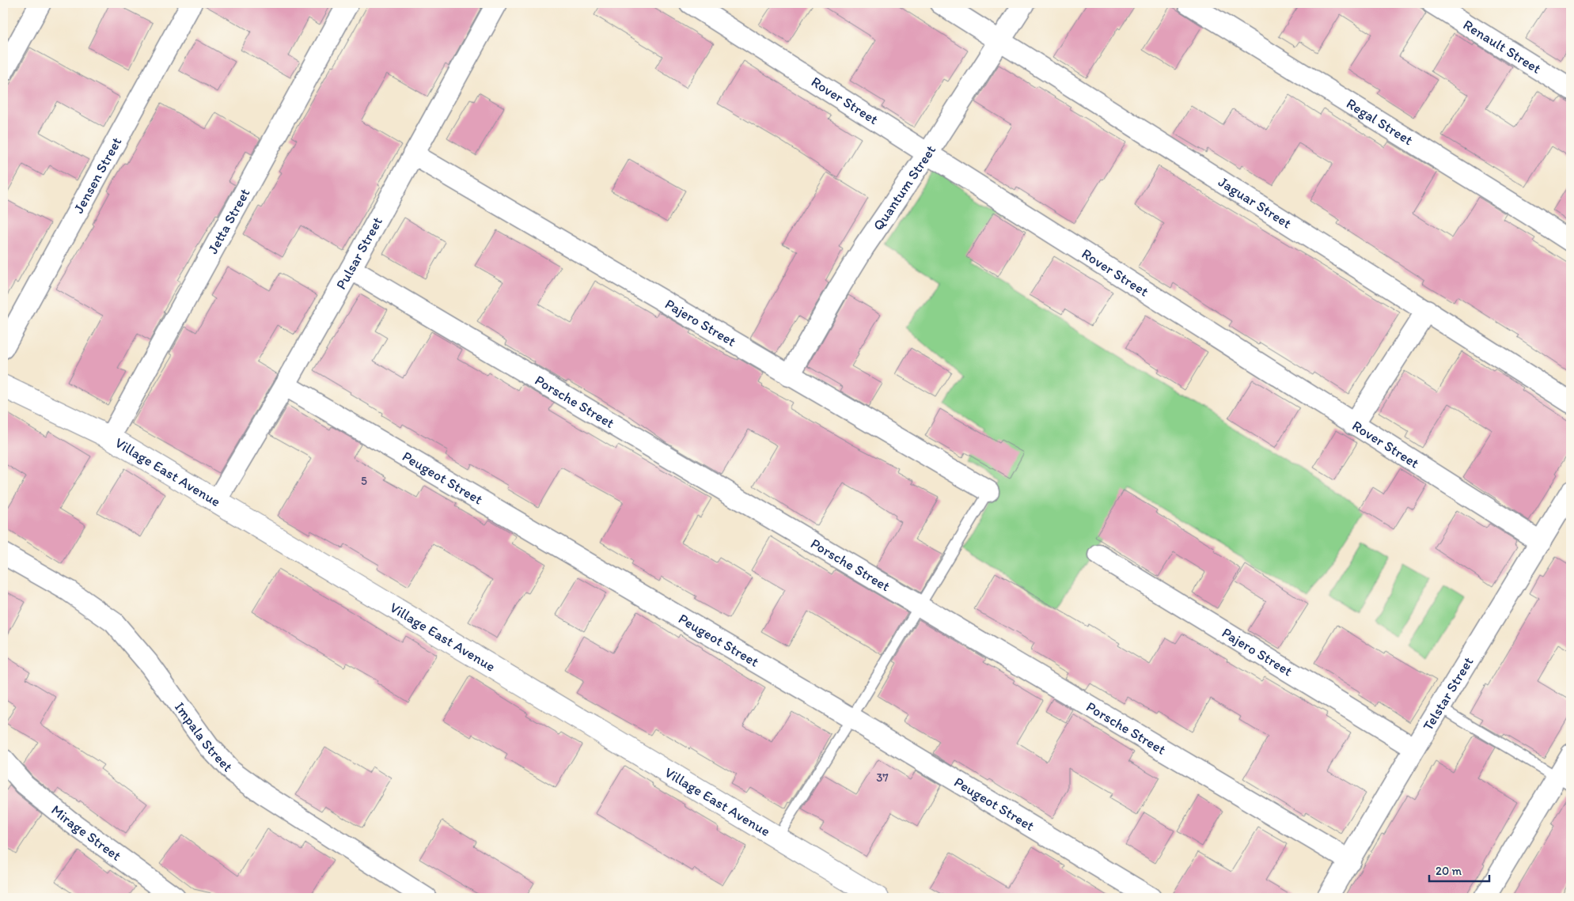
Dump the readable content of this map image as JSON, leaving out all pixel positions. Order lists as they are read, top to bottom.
{
  "streets": {
    "street": [
      "Renault Street",
      "Rover Street",
      "Regal Street",
      "Jensen Street",
      "Quantum Street",
      "Jaguar Street",
      "Jetta Street",
      "Pulsar Street",
      "Pajero Street",
      "Porsche Street",
      "Village East Avenue",
      "Peugeot Street",
      "Telstar Street",
      "Impala Street",
      "Mirage Street"
    ]
  },
  "crossings": [
    ["Rover Street", "Quantum Street"],
    ["Rover Street", "Telstar Street"],
    ["Quantum Street", "Jaguar Street"],
    ["Quantum Street", "Pajero Street"],
    ["Jetta Street", "Village East Avenue"],
    ["Pulsar Street", "Pajero Street"],
    ["Pulsar Street", "Porsche Street"],
    ["Pulsar Street", "Village East Avenue"],
    ["Pulsar Street", "Peugeot Street"],
    ["Pajero Street", "Telstar Street"],
    ["Porsche Street", "Telstar Street"]
  ],
  "house_numbers": ["5", "37"],
  "scale_bar": "20 m"
}
